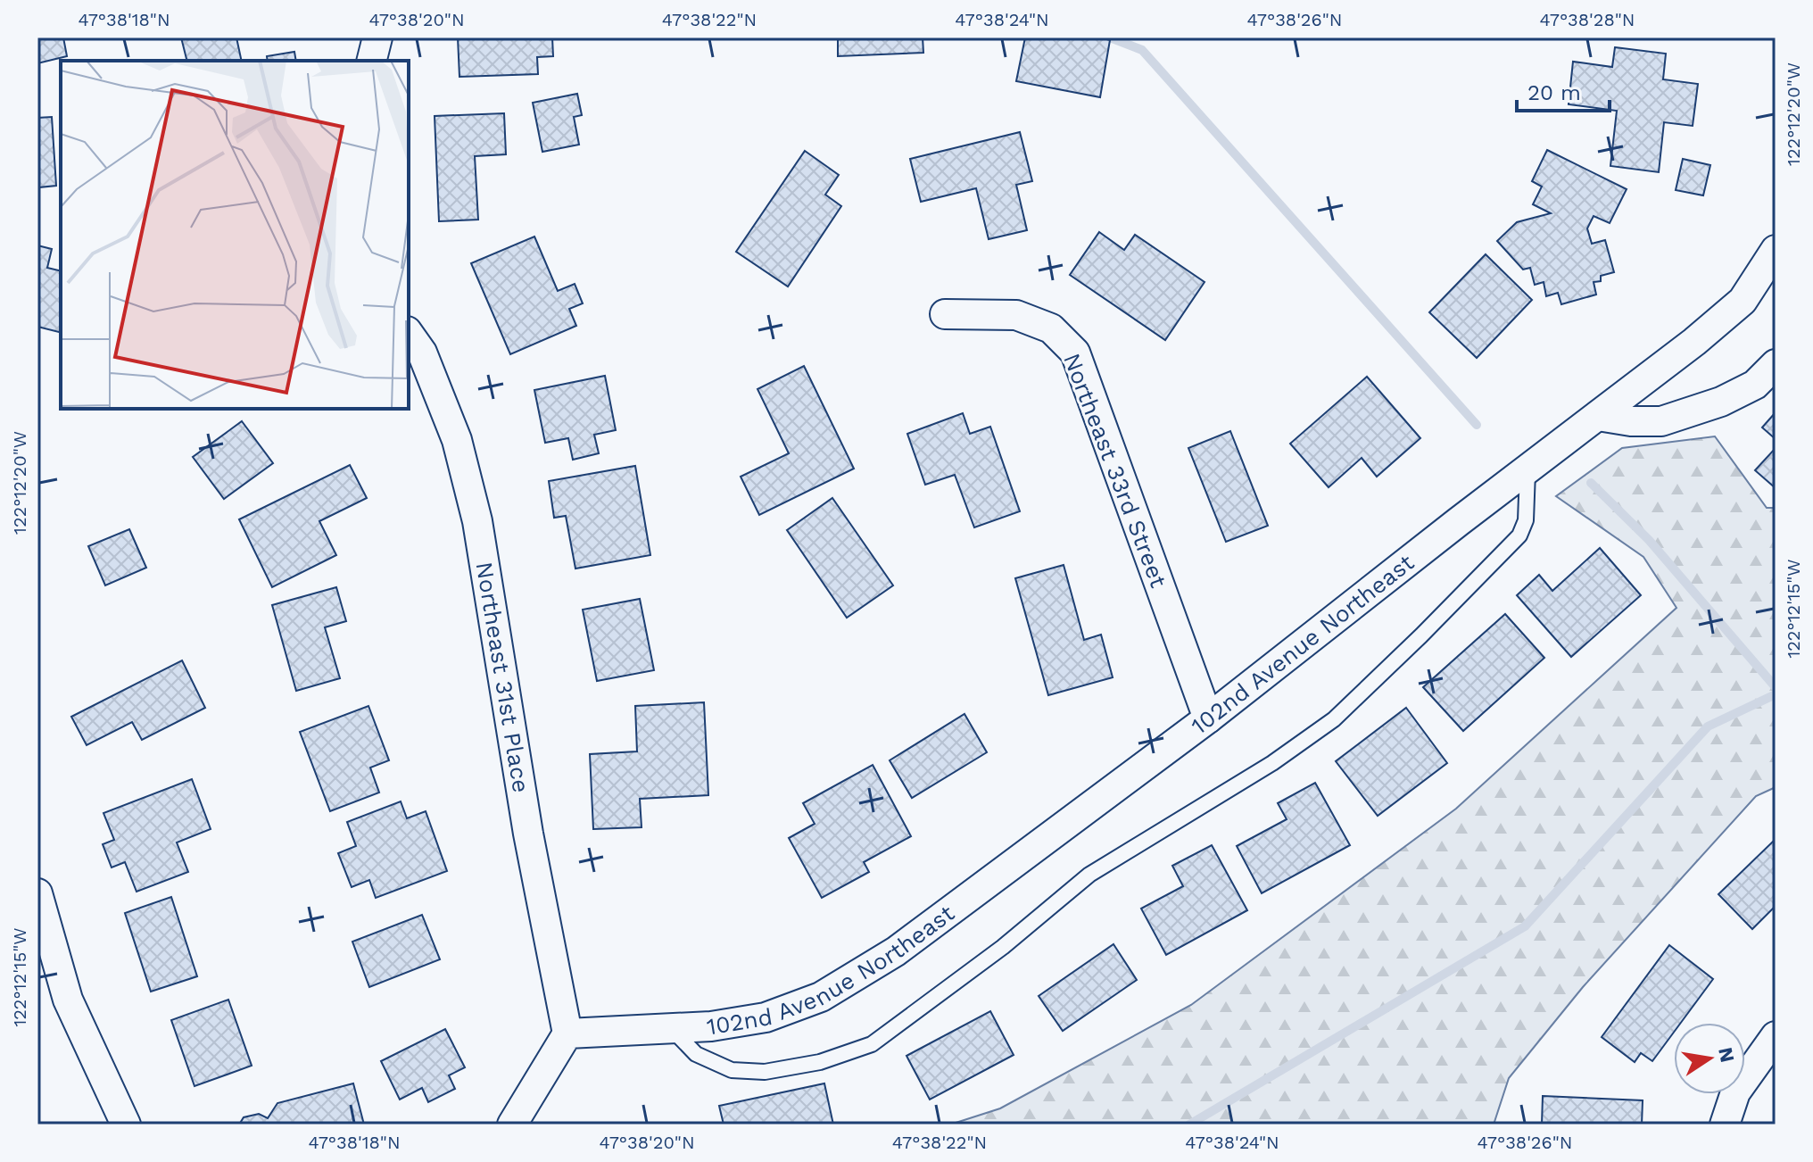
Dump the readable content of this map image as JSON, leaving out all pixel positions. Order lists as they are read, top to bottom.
{
  "streets": {
    "street": ["Northeast 33rd Street", "102nd Avenue Northeast", "Northeast 31st Place"]
  },
  "crossings": [
    ["Northeast 33rd Street", "102nd Avenue Northeast"],
    ["102nd Avenue Northeast", "Northeast 31st Place"]
  ],
  "scale_bar": "20 m",
  "north": "right",
  "coordinates": [
    "47°38'18\"N",
    "47°38'20\"N",
    "47°38'22\"N",
    "47°38'24\"N",
    "47°38'26\"N",
    "47°38'28\"N",
    "122°12'20\"W",
    "122°12'15\"W"
  ]
}
